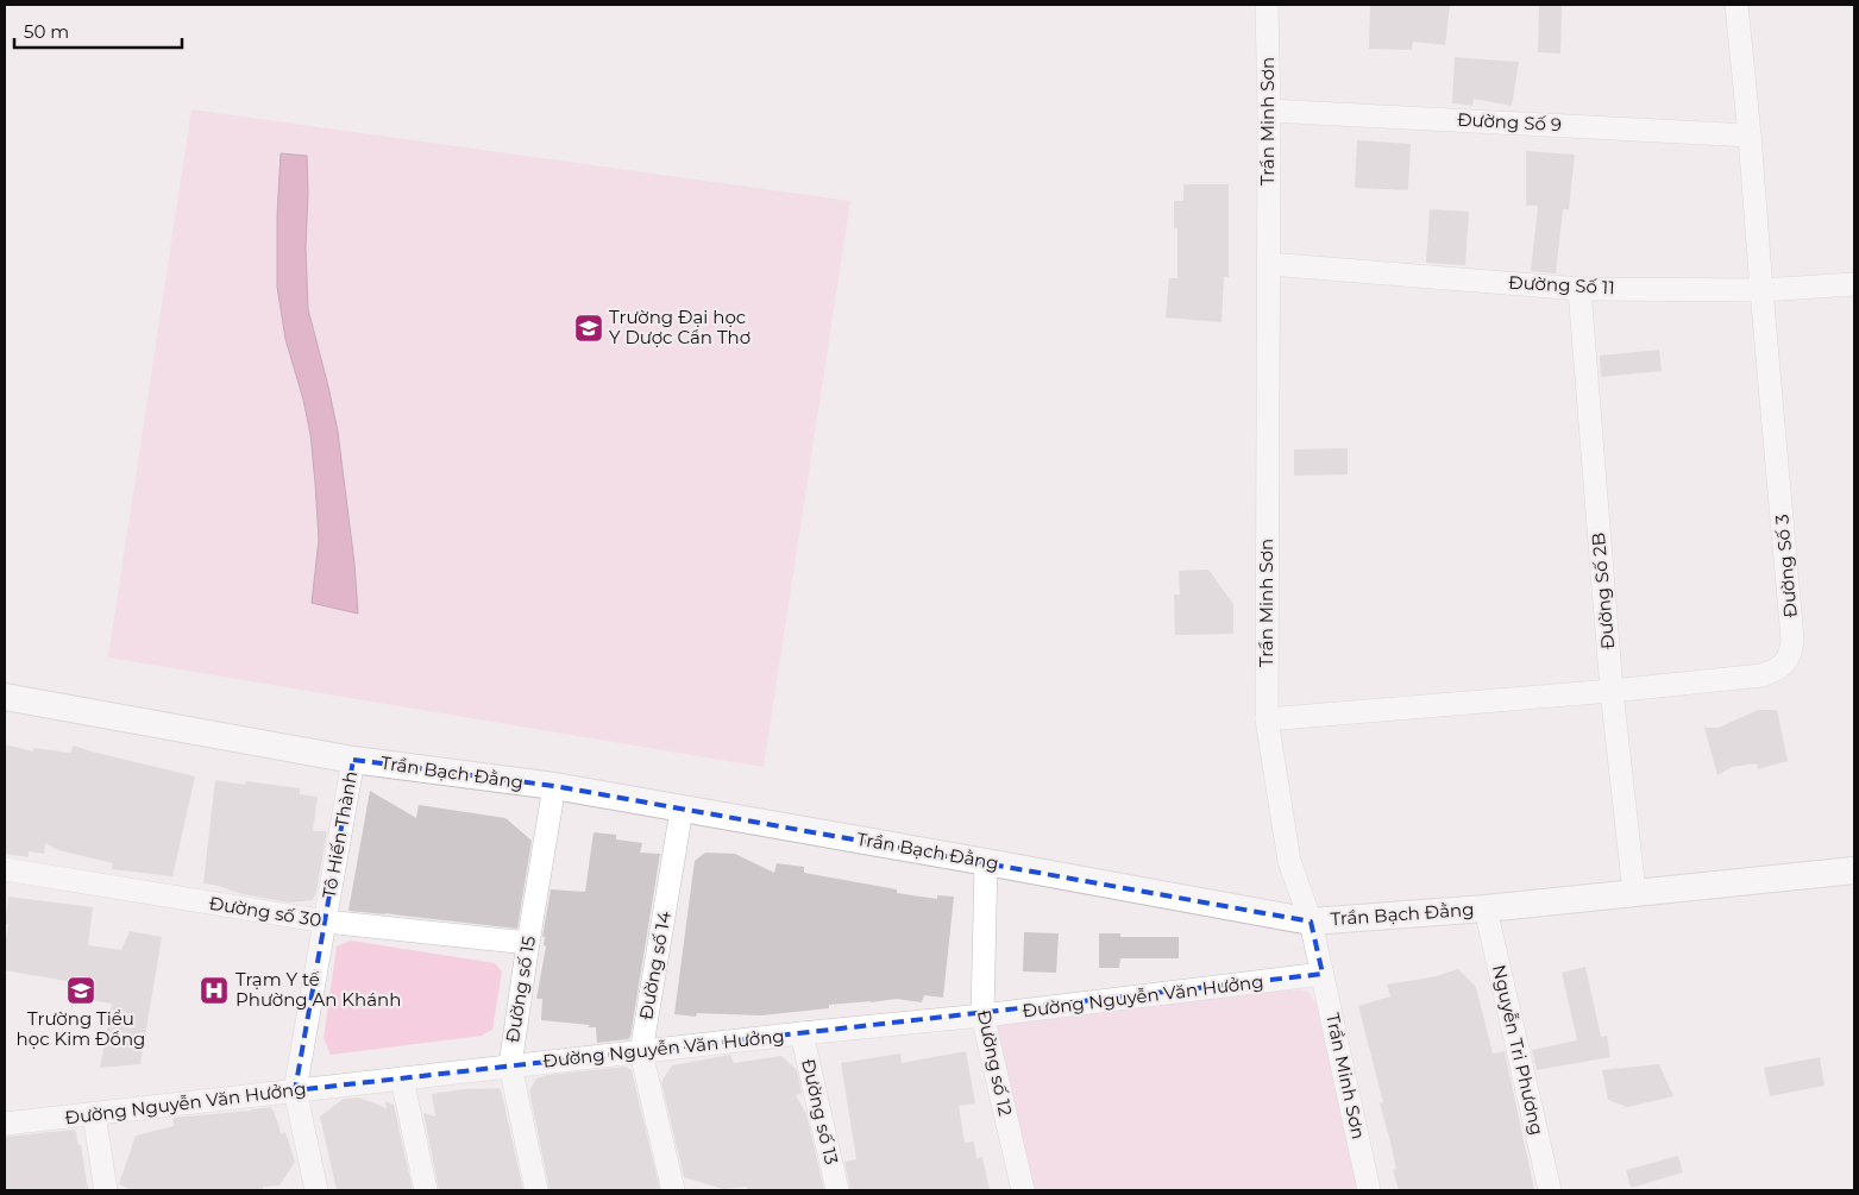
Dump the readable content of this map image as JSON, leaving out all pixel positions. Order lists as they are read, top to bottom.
{
  "streets": {
    "street": [
      "Trần Minh Sơn",
      "Đường Số 9",
      "Đường Số 11",
      "Đường Số 3",
      "Đường Số 2B",
      "Trần Bạch Đằng",
      "Tô Hiến Thành",
      "Đường số 30",
      "Đường số 14",
      "Đường số 15",
      "Đường Nguyễn Văn Hưởng",
      "Nguyễn Tri Phương",
      "Đường số 12",
      "Đường số 13"
    ]
  },
  "crossings": [
    ["Trần Minh Sơn", "Đường Số 9"],
    ["Trần Minh Sơn", "Đường Số 11"],
    ["Trần Minh Sơn", "Đường Số 3"],
    ["Trần Minh Sơn", "Trần Bạch Đằng"],
    ["Trần Minh Sơn", "Đường Nguyễn Văn Hưởng"],
    ["Đường Số 9", "Đường Số 3"],
    ["Đường Số 11", "Đường Số 3"],
    ["Đường Số 11", "Đường Số 2B"],
    ["Đường Số 3", "Đường Số 2B"],
    ["Đường Số 2B", "Trần Bạch Đằng"],
    ["Trần Bạch Đằng", "Tô Hiến Thành"],
    ["Trần Bạch Đằng", "Đường số 14"],
    ["Trần Bạch Đằng", "Đường số 15"],
    ["Trần Bạch Đằng", "Nguyễn Tri Phương"],
    ["Trần Bạch Đằng", "Đường số 12"],
    ["Tô Hiến Thành", "Đường số 30"],
    ["Tô Hiến Thành", "Đường Nguyễn Văn Hưởng"],
    ["Đường số 30", "Đường số 15"],
    ["Đường số 14", "Đường Nguyễn Văn Hưởng"],
    ["Đường số 15", "Đường Nguyễn Văn Hưởng"],
    ["Đường Nguyễn Văn Hưởng", "Đường số 12"],
    ["Đường Nguyễn Văn Hưởng", "Đường số 13"]
  ],
  "places": {
    "school or university": ["Trường Đại học Y Dược Cần Thơ", "Trường Tiểu học Kim Đồng"],
    "hospital": ["Trạm Y tế Phường An Khánh"]
  },
  "scale_bar": "50 m"
}
